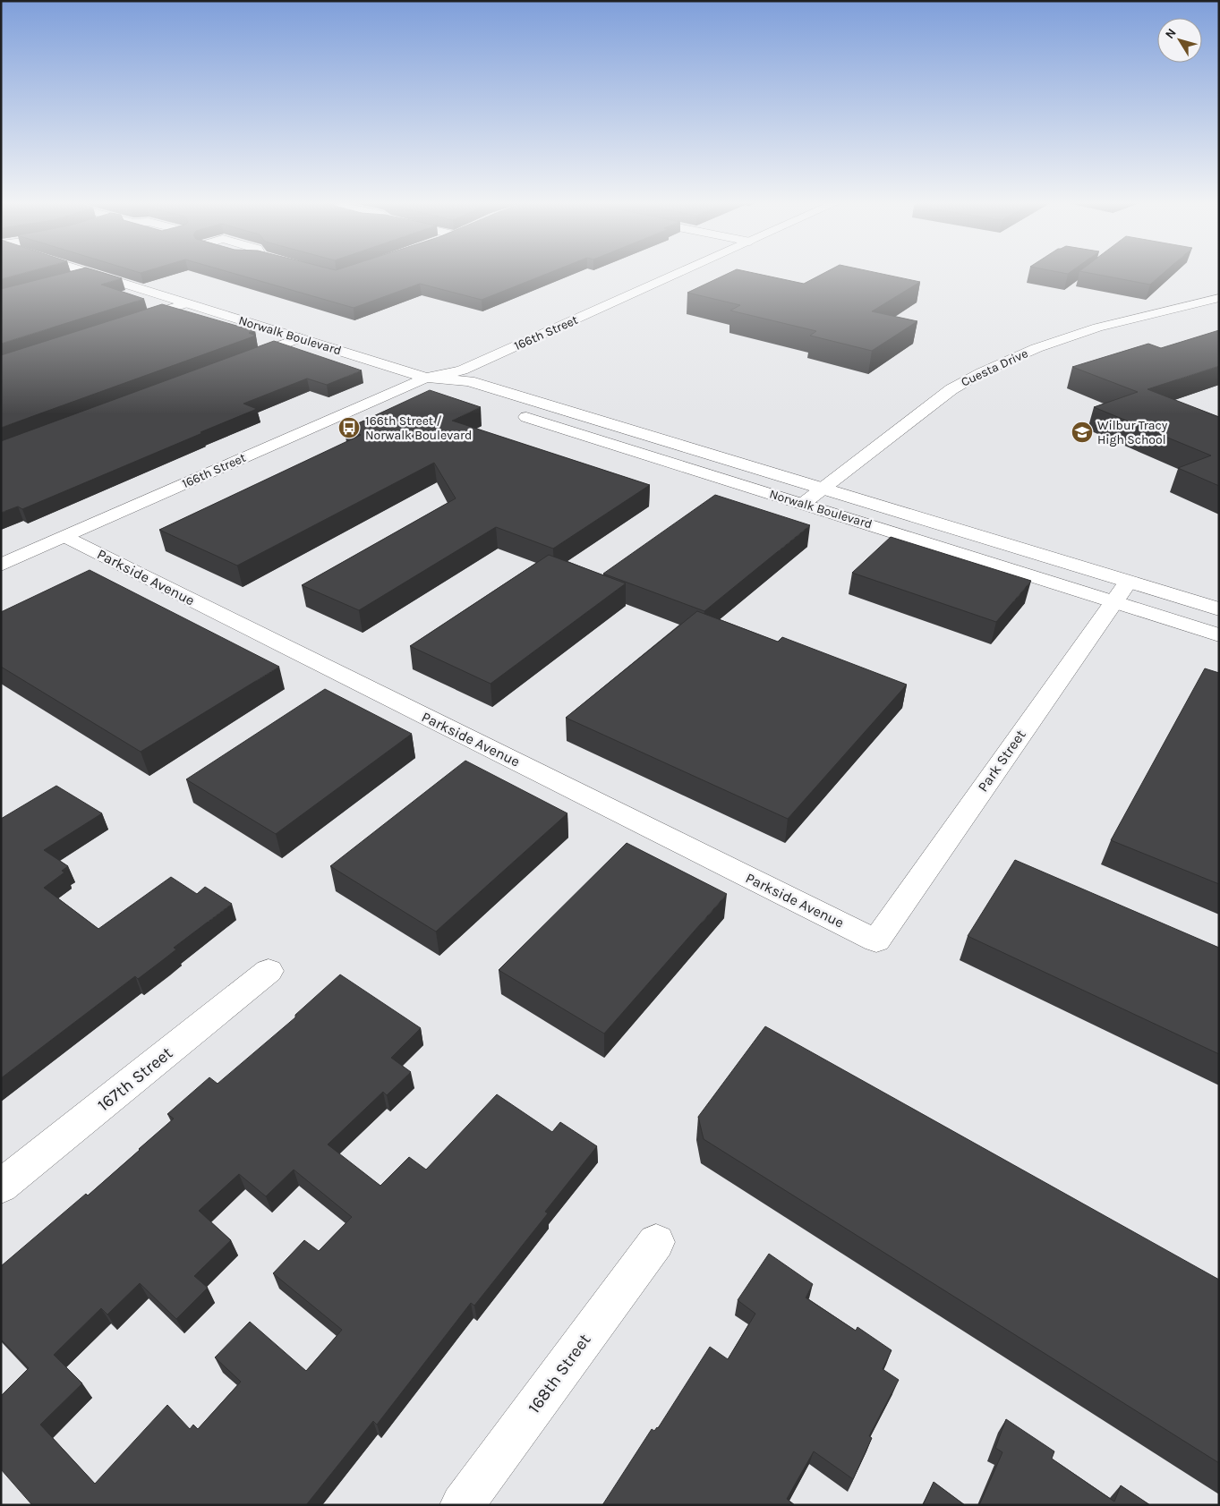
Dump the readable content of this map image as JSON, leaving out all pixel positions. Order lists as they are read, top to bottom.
{
  "streets": {
    "street": [
      "166th Street",
      "Norwalk Boulevard",
      "Cuesta Drive",
      "Parkside Avenue",
      "Park Street",
      "167th Street",
      "168th Street"
    ]
  },
  "crossings": [
    ["166th Street", "Norwalk Boulevard"],
    ["166th Street", "Parkside Avenue"],
    ["Norwalk Boulevard", "Cuesta Drive"],
    ["Norwalk Boulevard", "Park Street"],
    ["Parkside Avenue", "Park Street"]
  ],
  "places": {
    "bus stop": ["166th Street / Norwalk Boulevard"],
    "school or university": ["Wilbur Tracy High School"]
  },
  "north": "top left"
}
